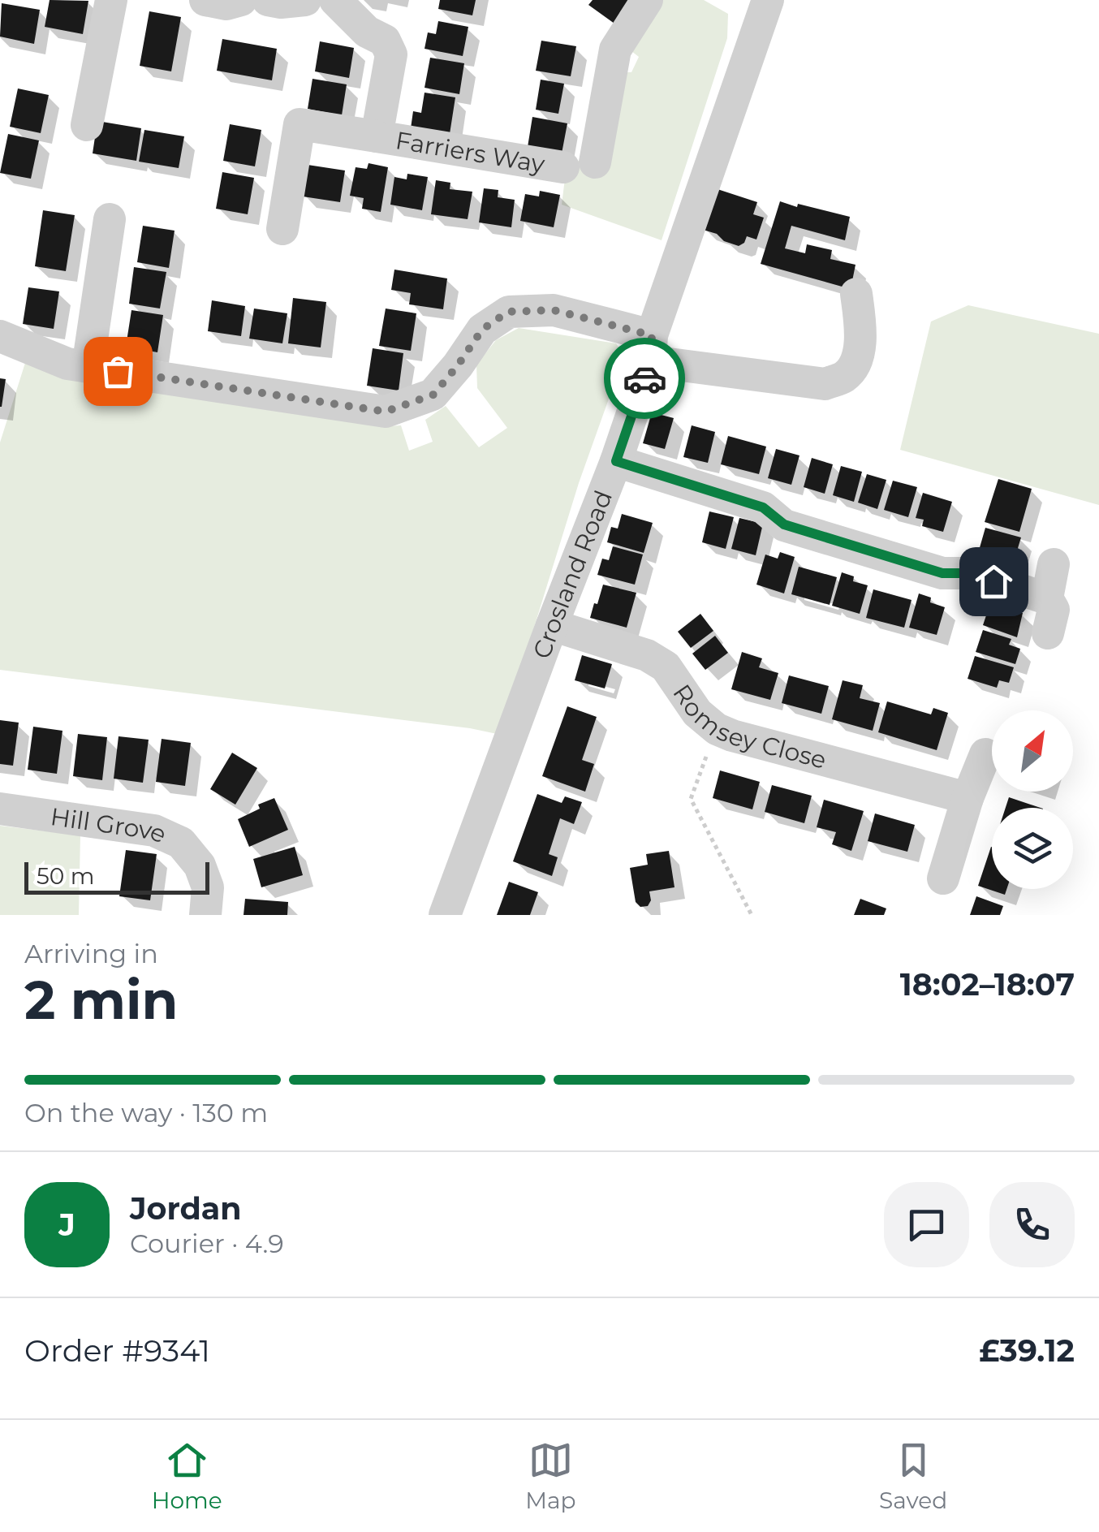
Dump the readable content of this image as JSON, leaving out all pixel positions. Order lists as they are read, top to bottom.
{
  "streets": {
    "street": [
      "Farriers Way",
      "Crosland Road",
      "Romsey Close",
      "Hill Grove"
    ]
  },
  "crossings": [
    ["Crosland Road", "Romsey Close"]
  ],
  "scale_bar": "50 m",
  "north": "top right",
  "page": {
    "scale": "50 m",
    "heading": ["2 min", "Arriving in", "18:02–18:07"],
    "panel": [
      "Jordan",
      "Courier · 4.9",
      "Order #9341",
      "£39.12"
    ],
    "bar": "On the way · 130 m",
    "round": "J",
    "tabs": ["Home", "Map", "Saved"]
  }
}
